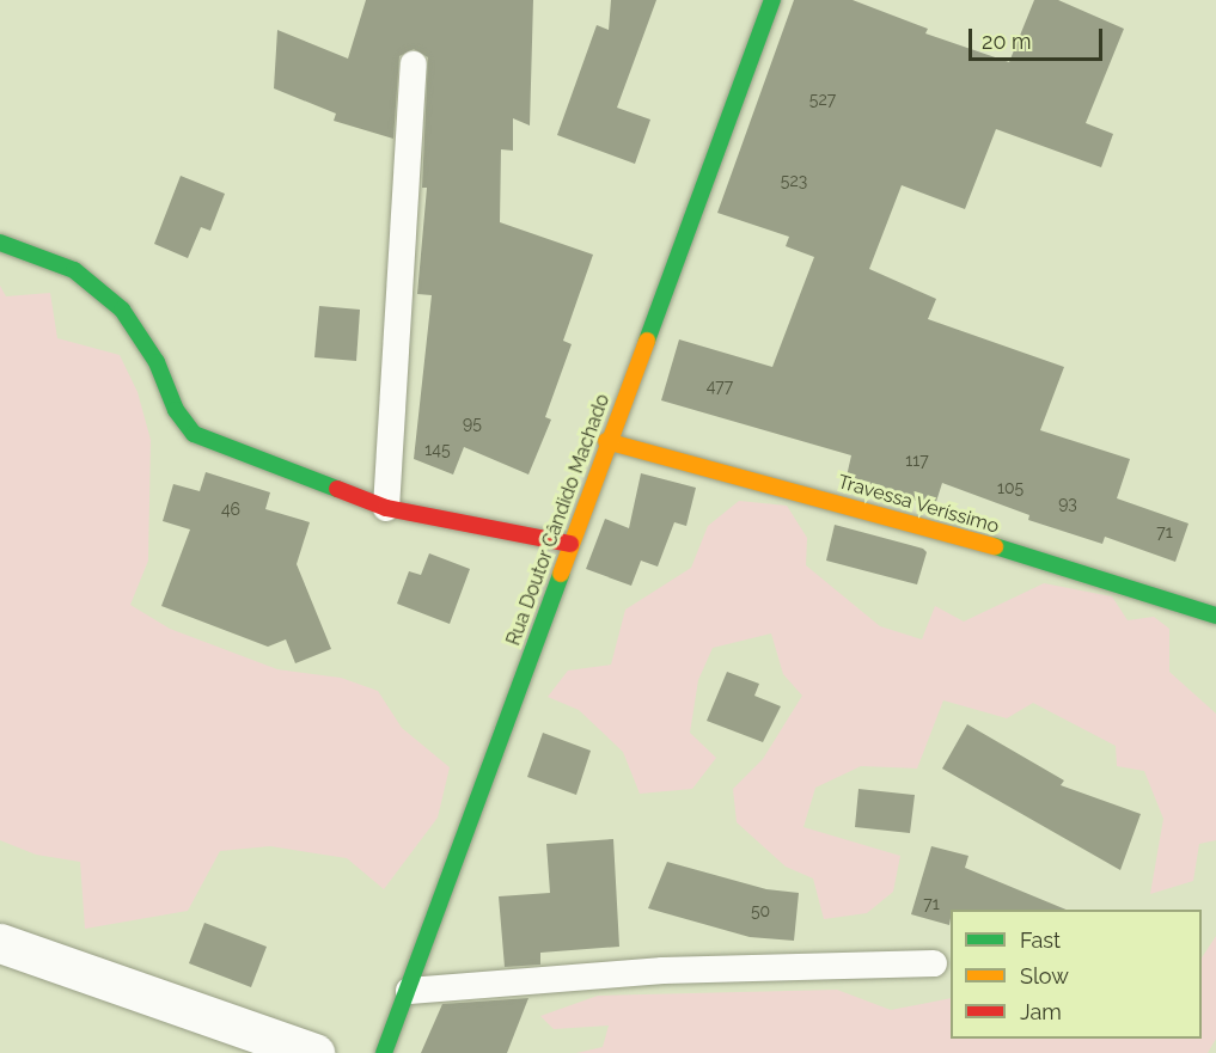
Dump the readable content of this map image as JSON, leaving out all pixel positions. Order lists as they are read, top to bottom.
{
  "streets": {
    "street": ["Travessa Veríssimo", "Rua Doutor Cândido Machado"]
  },
  "crossings": [
    ["Travessa Veríssimo", "Rua Doutor Cândido Machado"]
  ],
  "house_numbers": [
    "527",
    "523",
    "477",
    "95",
    "145",
    "117",
    "105",
    "93",
    "46",
    "71",
    "71",
    "50"
  ],
  "legend": ["Fast", "Slow", "Jam"],
  "scale_bar": "20 m"
}
